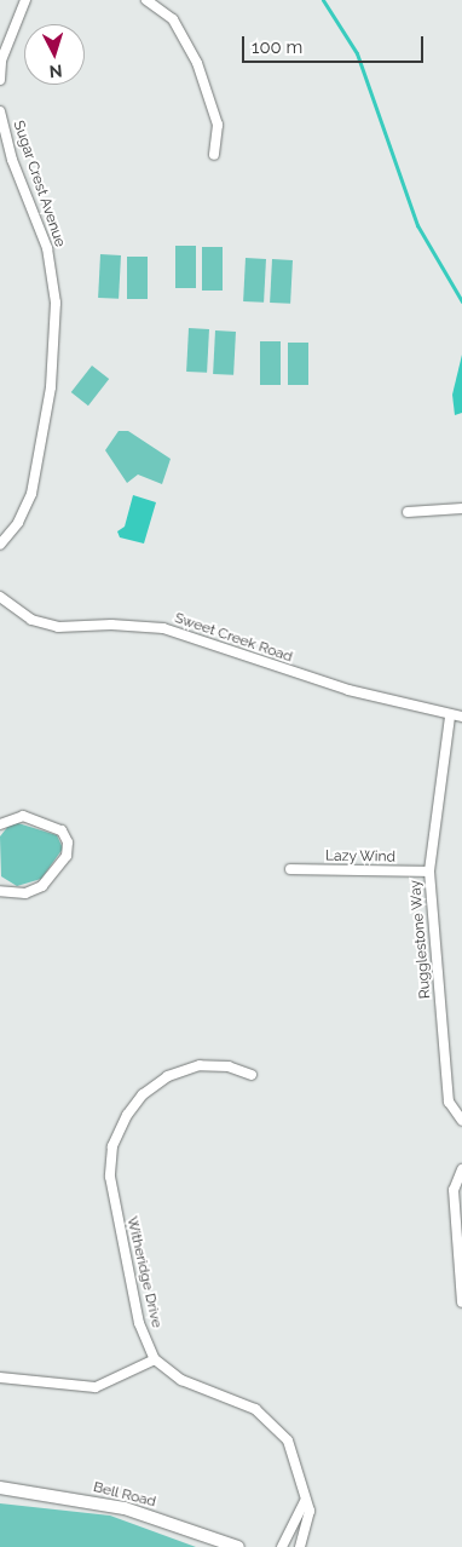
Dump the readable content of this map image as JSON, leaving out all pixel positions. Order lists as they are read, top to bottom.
{
  "streets": {
    "street": [
      "Sugar Crest Avenue",
      "Sweet Creek Road",
      "Lazy Wind",
      "Rugglestone Way",
      "Witheridge Drive",
      "Bell Road"
    ]
  },
  "crossings": [
    ["Sweet Creek Road", "Rugglestone Way"],
    ["Lazy Wind", "Rugglestone Way"]
  ],
  "scale_bar": "100 m",
  "north": "bottom"
}
